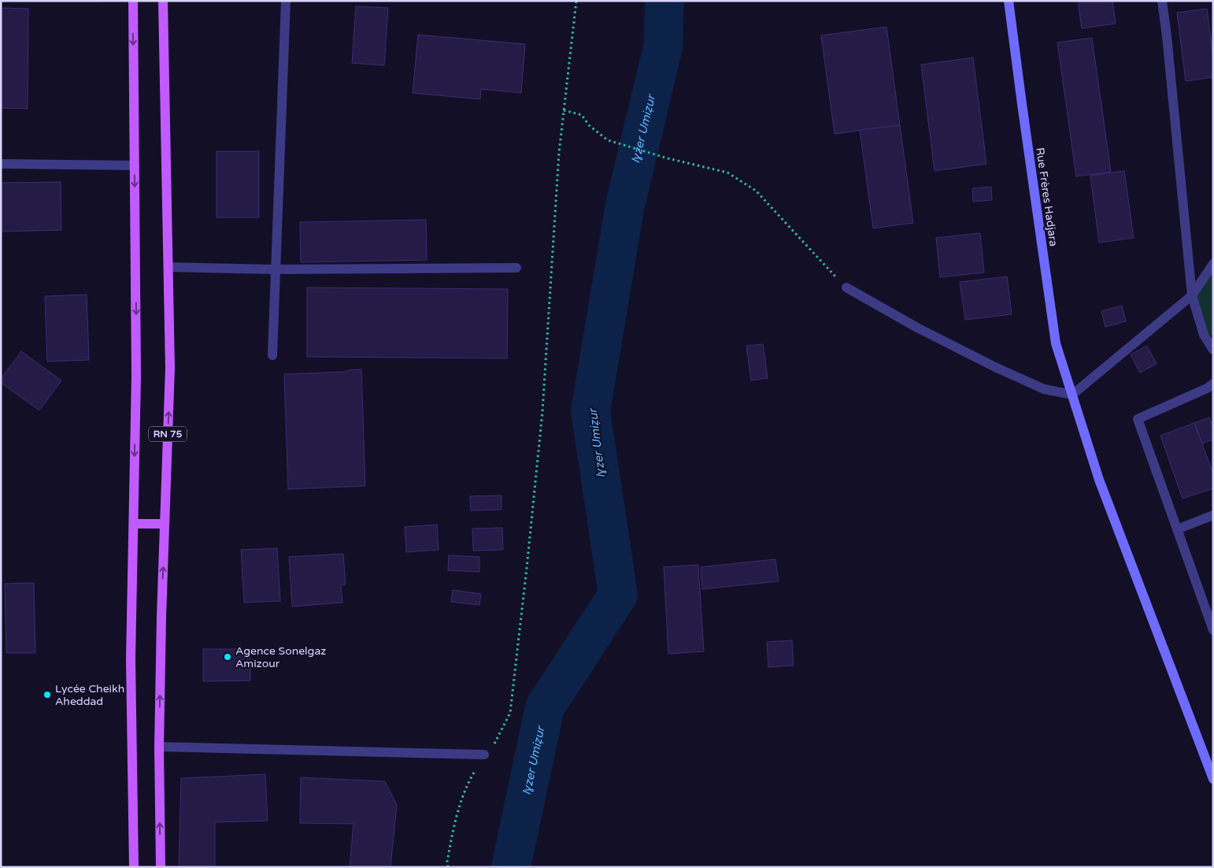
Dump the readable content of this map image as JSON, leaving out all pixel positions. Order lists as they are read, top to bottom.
{
  "streets": {
    "main road": ["Rue Frères Hadjara", "RN 75"]
  },
  "water": ["Iɣzer Umiẓur"],
  "places": ["Agence Sonelgaz Amizour", "Lycée Cheikh Aheddad"]
}
